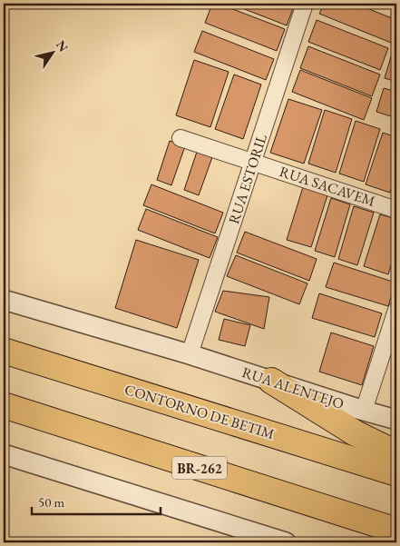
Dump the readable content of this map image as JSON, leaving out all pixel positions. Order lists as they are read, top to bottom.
{
  "streets": {
    "highway": ["CONTORNO DE BETIM", "BR-262"],
    "street": ["RUA ESTORIL", "RUA SACAVEM", "RUA ALENTEJO"]
  },
  "crossings": [
    ["RUA ESTORIL", "RUA SACAVEM"],
    ["RUA ESTORIL", "RUA ALENTEJO"]
  ],
  "scale_bar": "50 m",
  "north": "top right"
}
